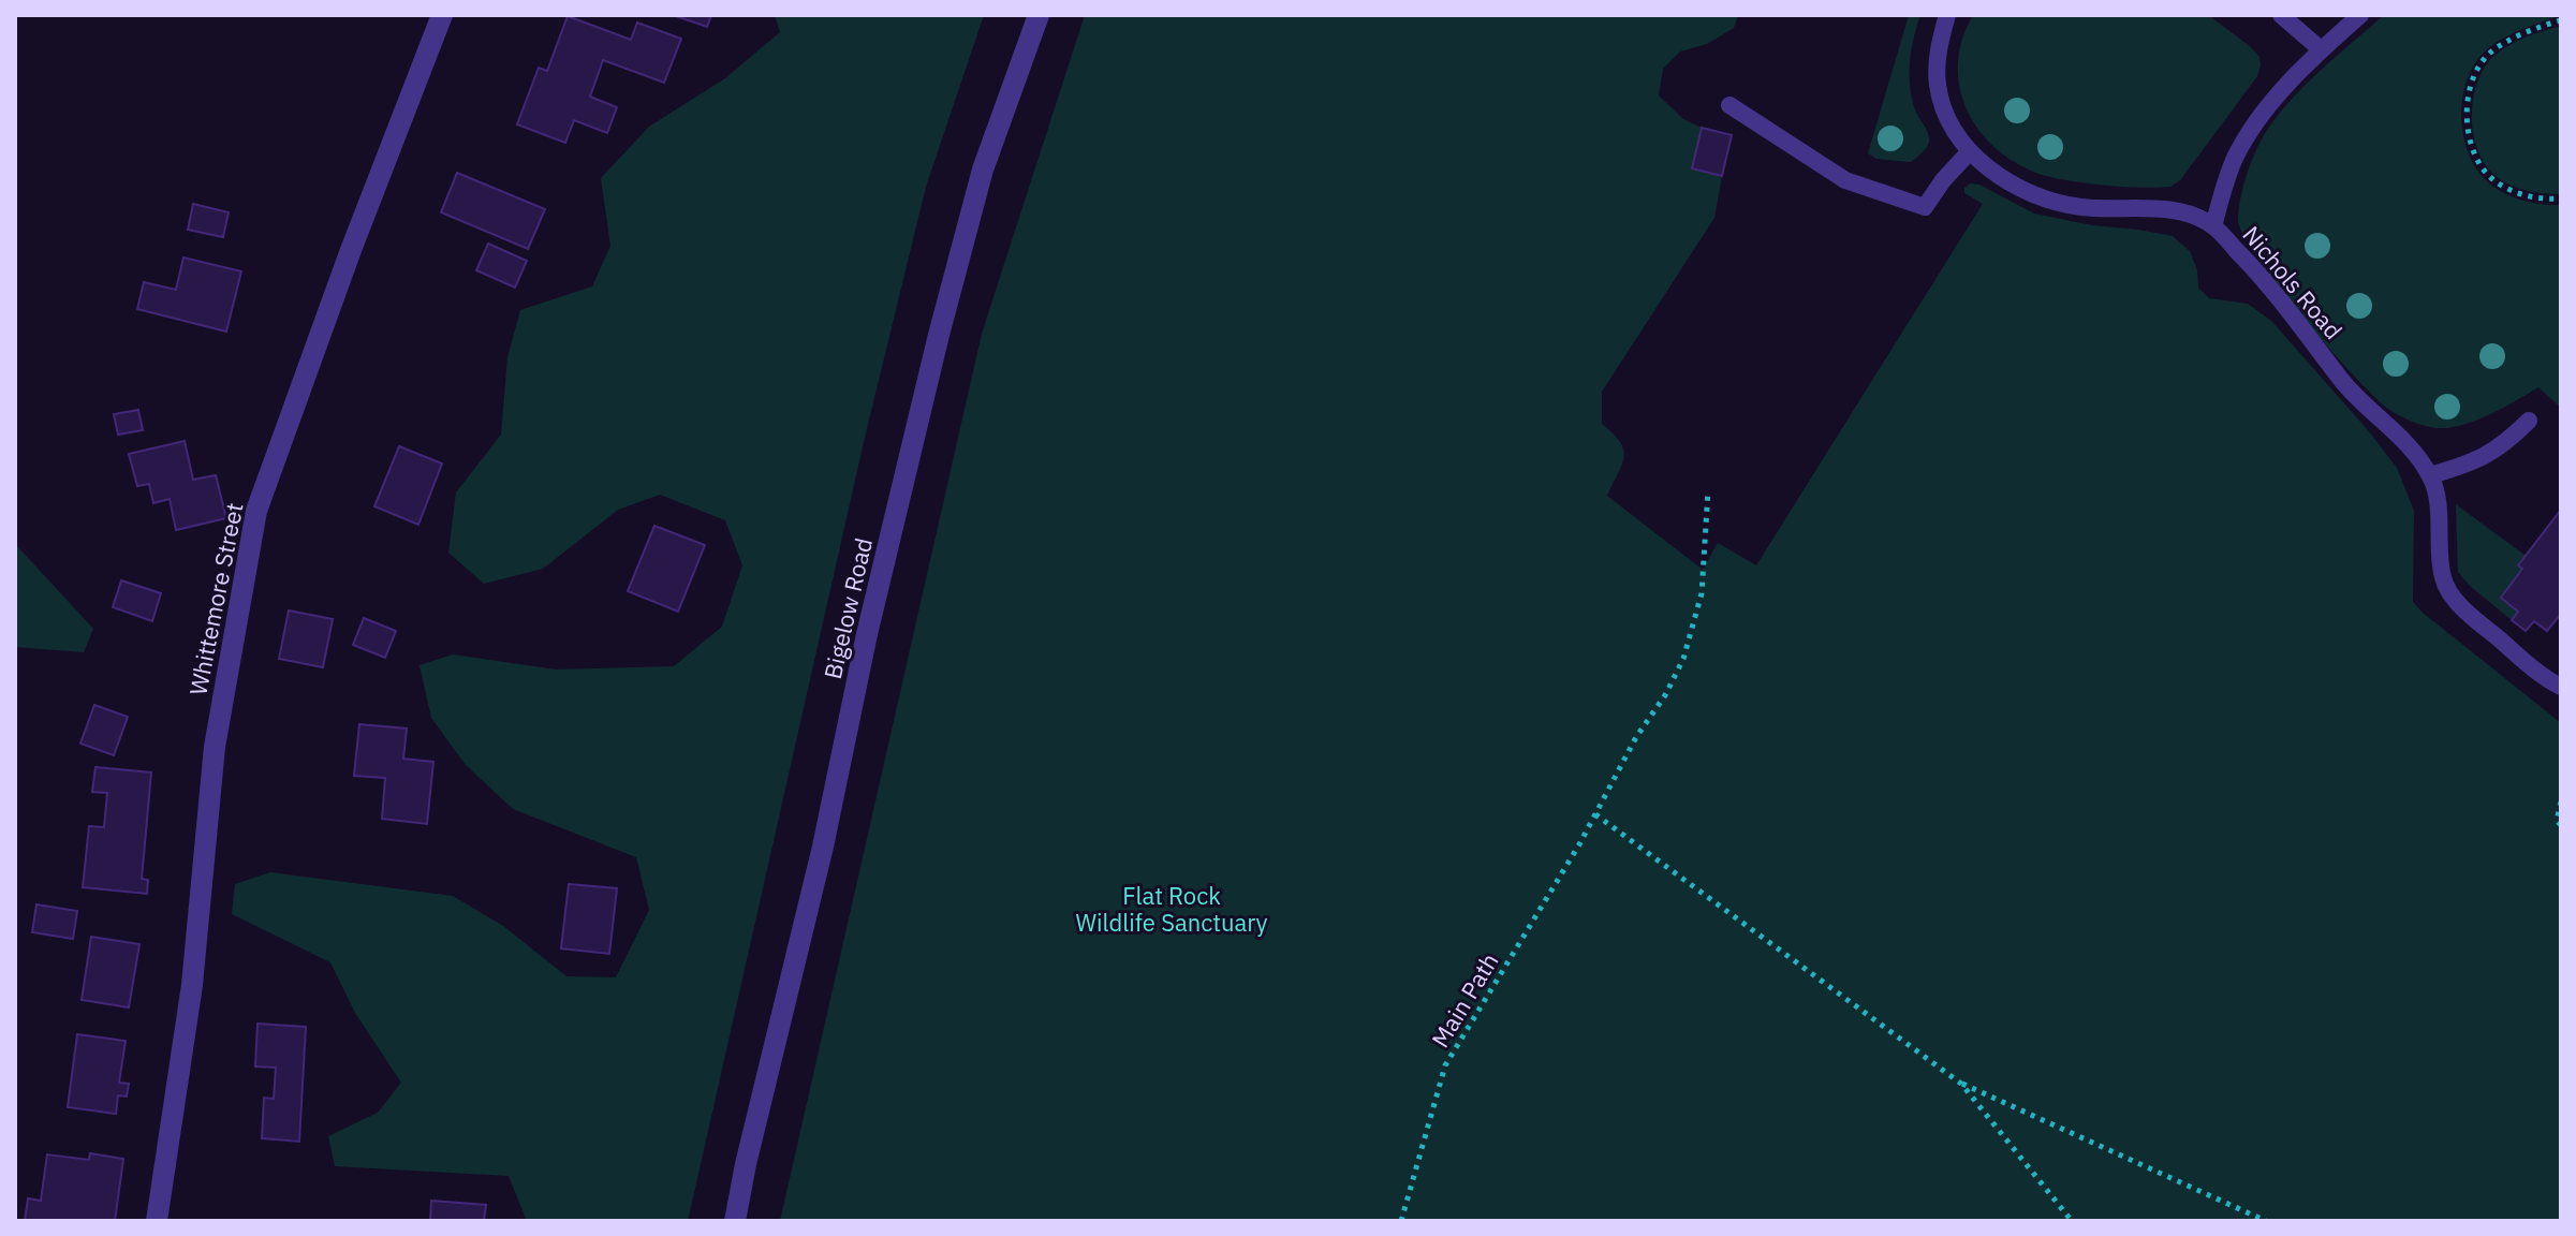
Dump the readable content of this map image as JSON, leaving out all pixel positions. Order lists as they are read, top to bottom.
{
  "streets": {
    "street": ["Whittemore Street", "Bigelow Road"],
    "lane": ["Nichols Road"],
    "path": ["Main Path"]
  },
  "parks": ["Flat Rock Wildlife Sanctuary"]
}
